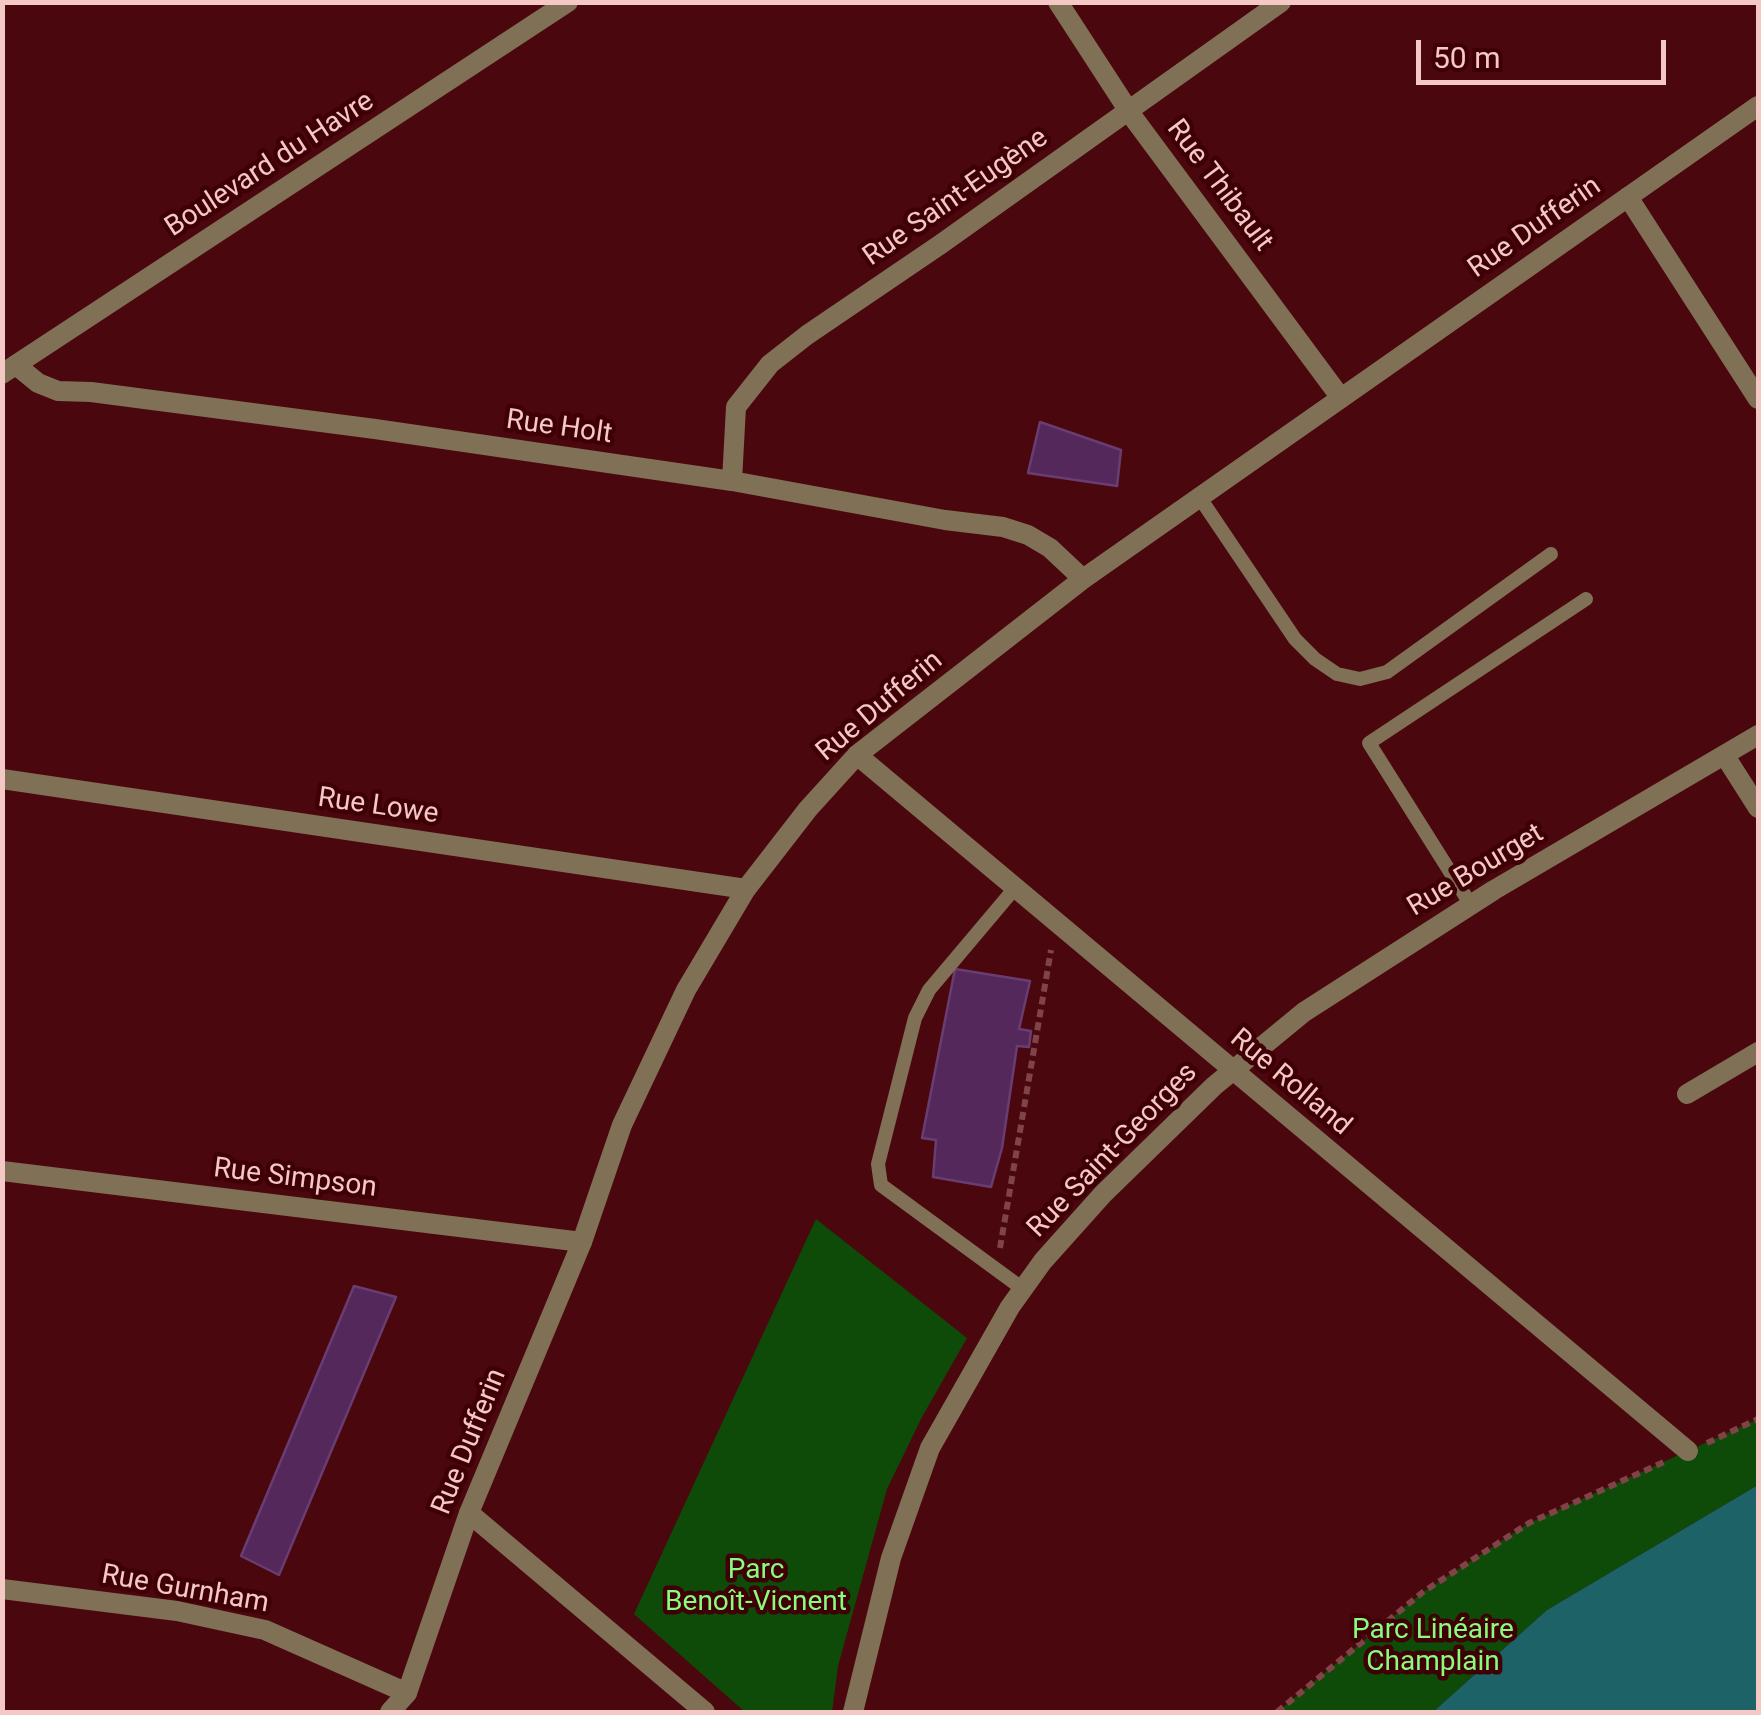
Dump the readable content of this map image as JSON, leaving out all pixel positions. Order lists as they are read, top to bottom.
{
  "streets": {
    "street": [
      "Boulevard du Havre",
      "Rue Thibault",
      "Rue Saint-Eugène",
      "Rue Dufferin",
      "Rue Holt",
      "Rue Lowe",
      "Rue Bourget",
      "Rue Rolland",
      "Rue Saint-Georges",
      "Rue Simpson",
      "Rue Gurnham"
    ]
  },
  "crossings": [
    ["Boulevard du Havre", "Rue Holt"],
    ["Rue Thibault", "Rue Saint-Eugène"],
    ["Rue Thibault", "Rue Dufferin"],
    ["Rue Saint-Eugène", "Rue Holt"],
    ["Rue Dufferin", "Rue Holt"],
    ["Rue Dufferin", "Rue Lowe"],
    ["Rue Dufferin", "Rue Rolland"],
    ["Rue Dufferin", "Rue Simpson"],
    ["Rue Dufferin", "Rue Gurnham"],
    ["Rue Bourget", "Rue Rolland"],
    ["Rue Bourget", "Rue Saint-Georges"],
    ["Rue Rolland", "Rue Saint-Georges"]
  ],
  "parks": ["Parc Benoît-Vicnent", "Parc Linéaire Champlain"],
  "scale_bar": "50 m"
}
